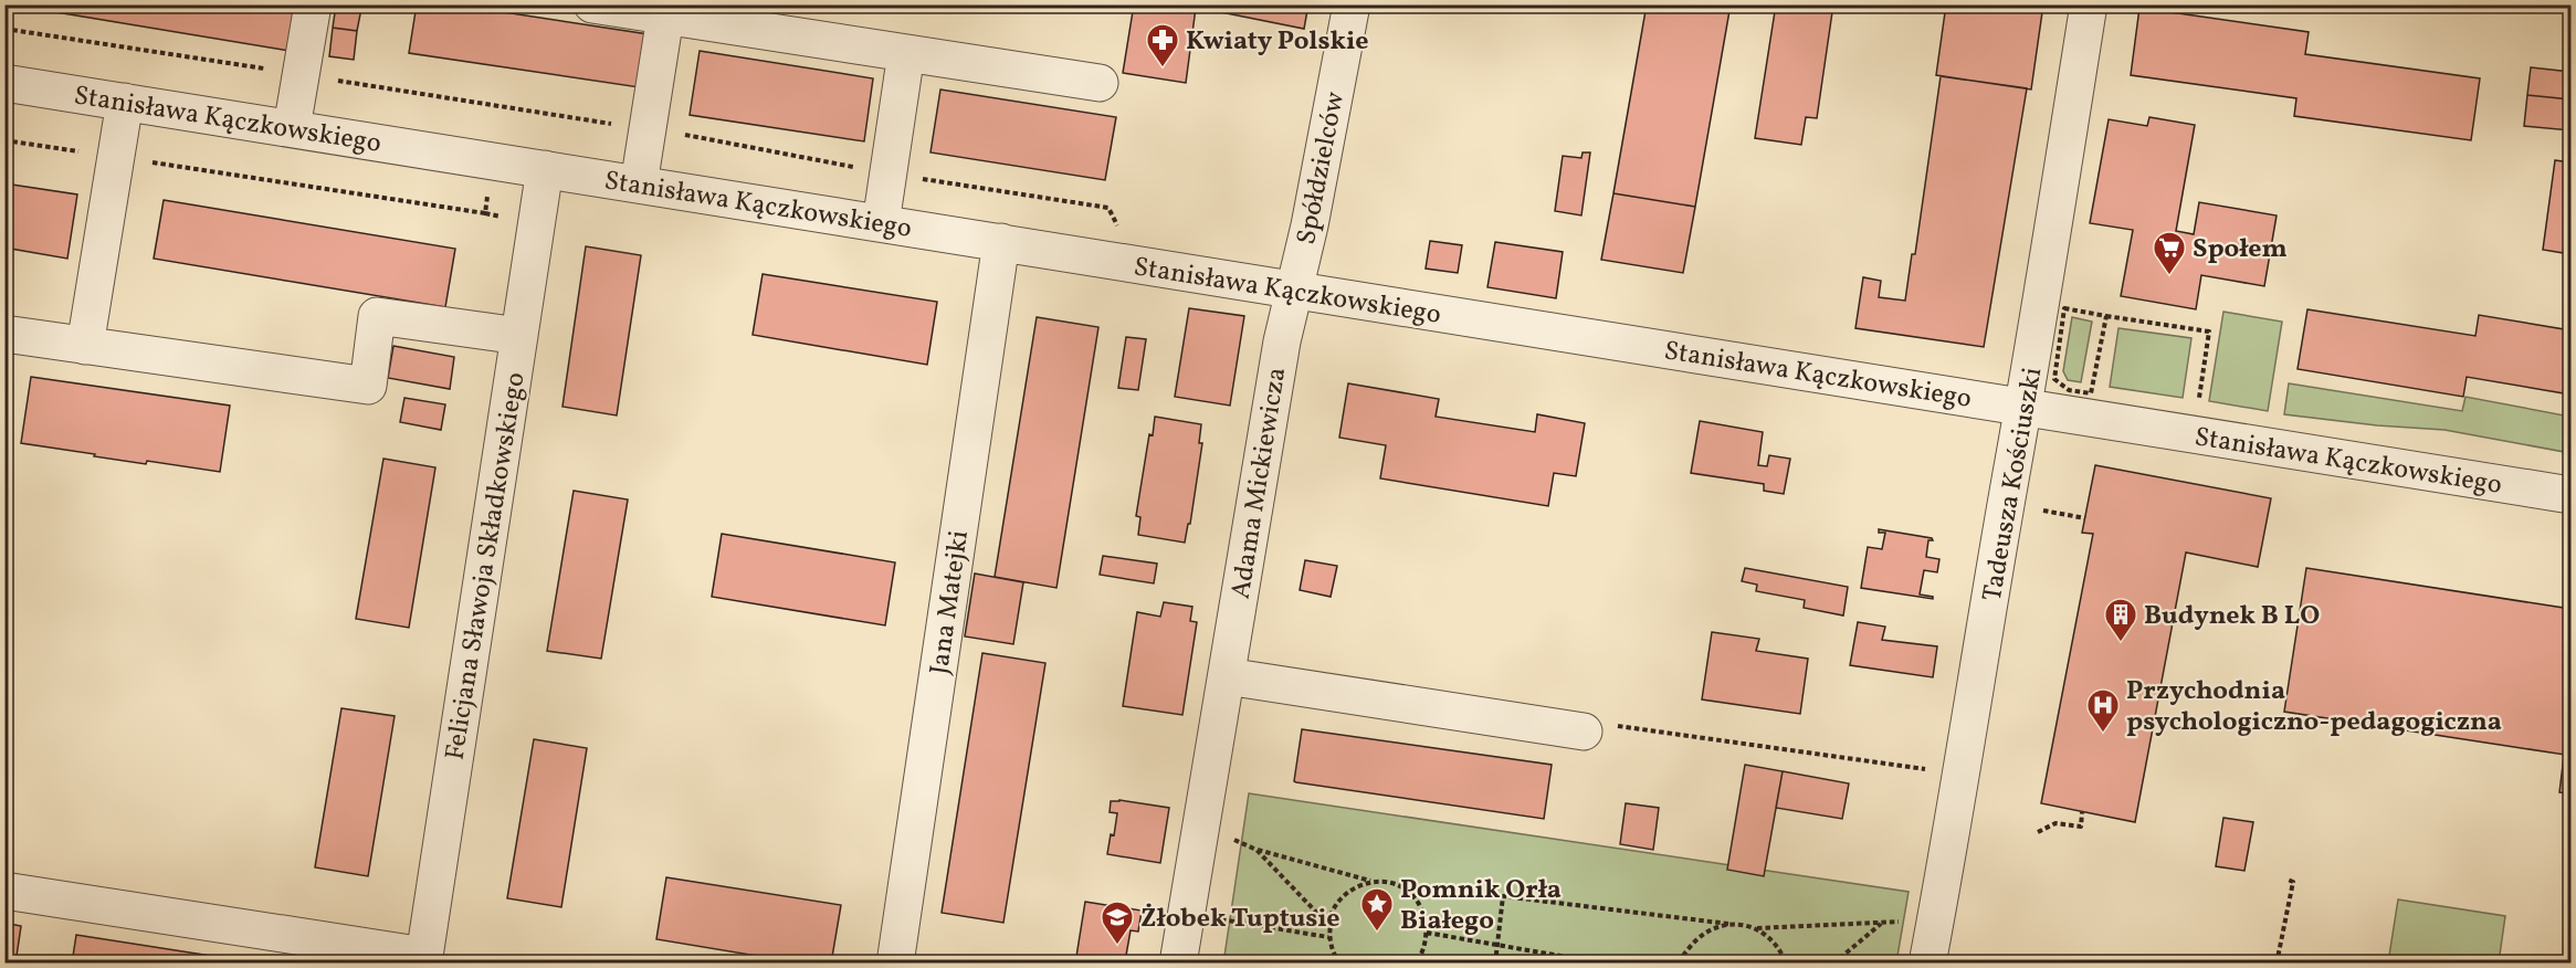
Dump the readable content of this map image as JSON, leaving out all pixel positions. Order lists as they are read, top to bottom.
{
  "streets": {
    "street": [
      "Stanisława Kączkowskiego",
      "Spółdzielców",
      "Adama Mickiewicza",
      "Tadeusza Kościuszki",
      "Felicjana Sławoja Składkowskiego",
      "Jana Matejki"
    ]
  },
  "crossings": [
    ["Stanisława Kączkowskiego", "Spółdzielców"],
    ["Stanisława Kączkowskiego", "Adama Mickiewicza"],
    ["Stanisława Kączkowskiego", "Tadeusza Kościuszki"],
    ["Stanisława Kączkowskiego", "Felicjana Sławoja Składkowskiego"],
    ["Stanisława Kączkowskiego", "Jana Matejki"],
    ["Spółdzielców", "Adama Mickiewicza"]
  ],
  "places": {
    "pharmacy": ["Kwiaty Polskie"],
    "supermarket": ["Społem"],
    "building": ["Budynek B LO"],
    "hospital": ["Przychodnia psychologiczno-pedagogiczna"],
    "place": ["Pomnik Orła Białego"],
    "school or university": ["Żłobek Tuptusie"]
  }
}
